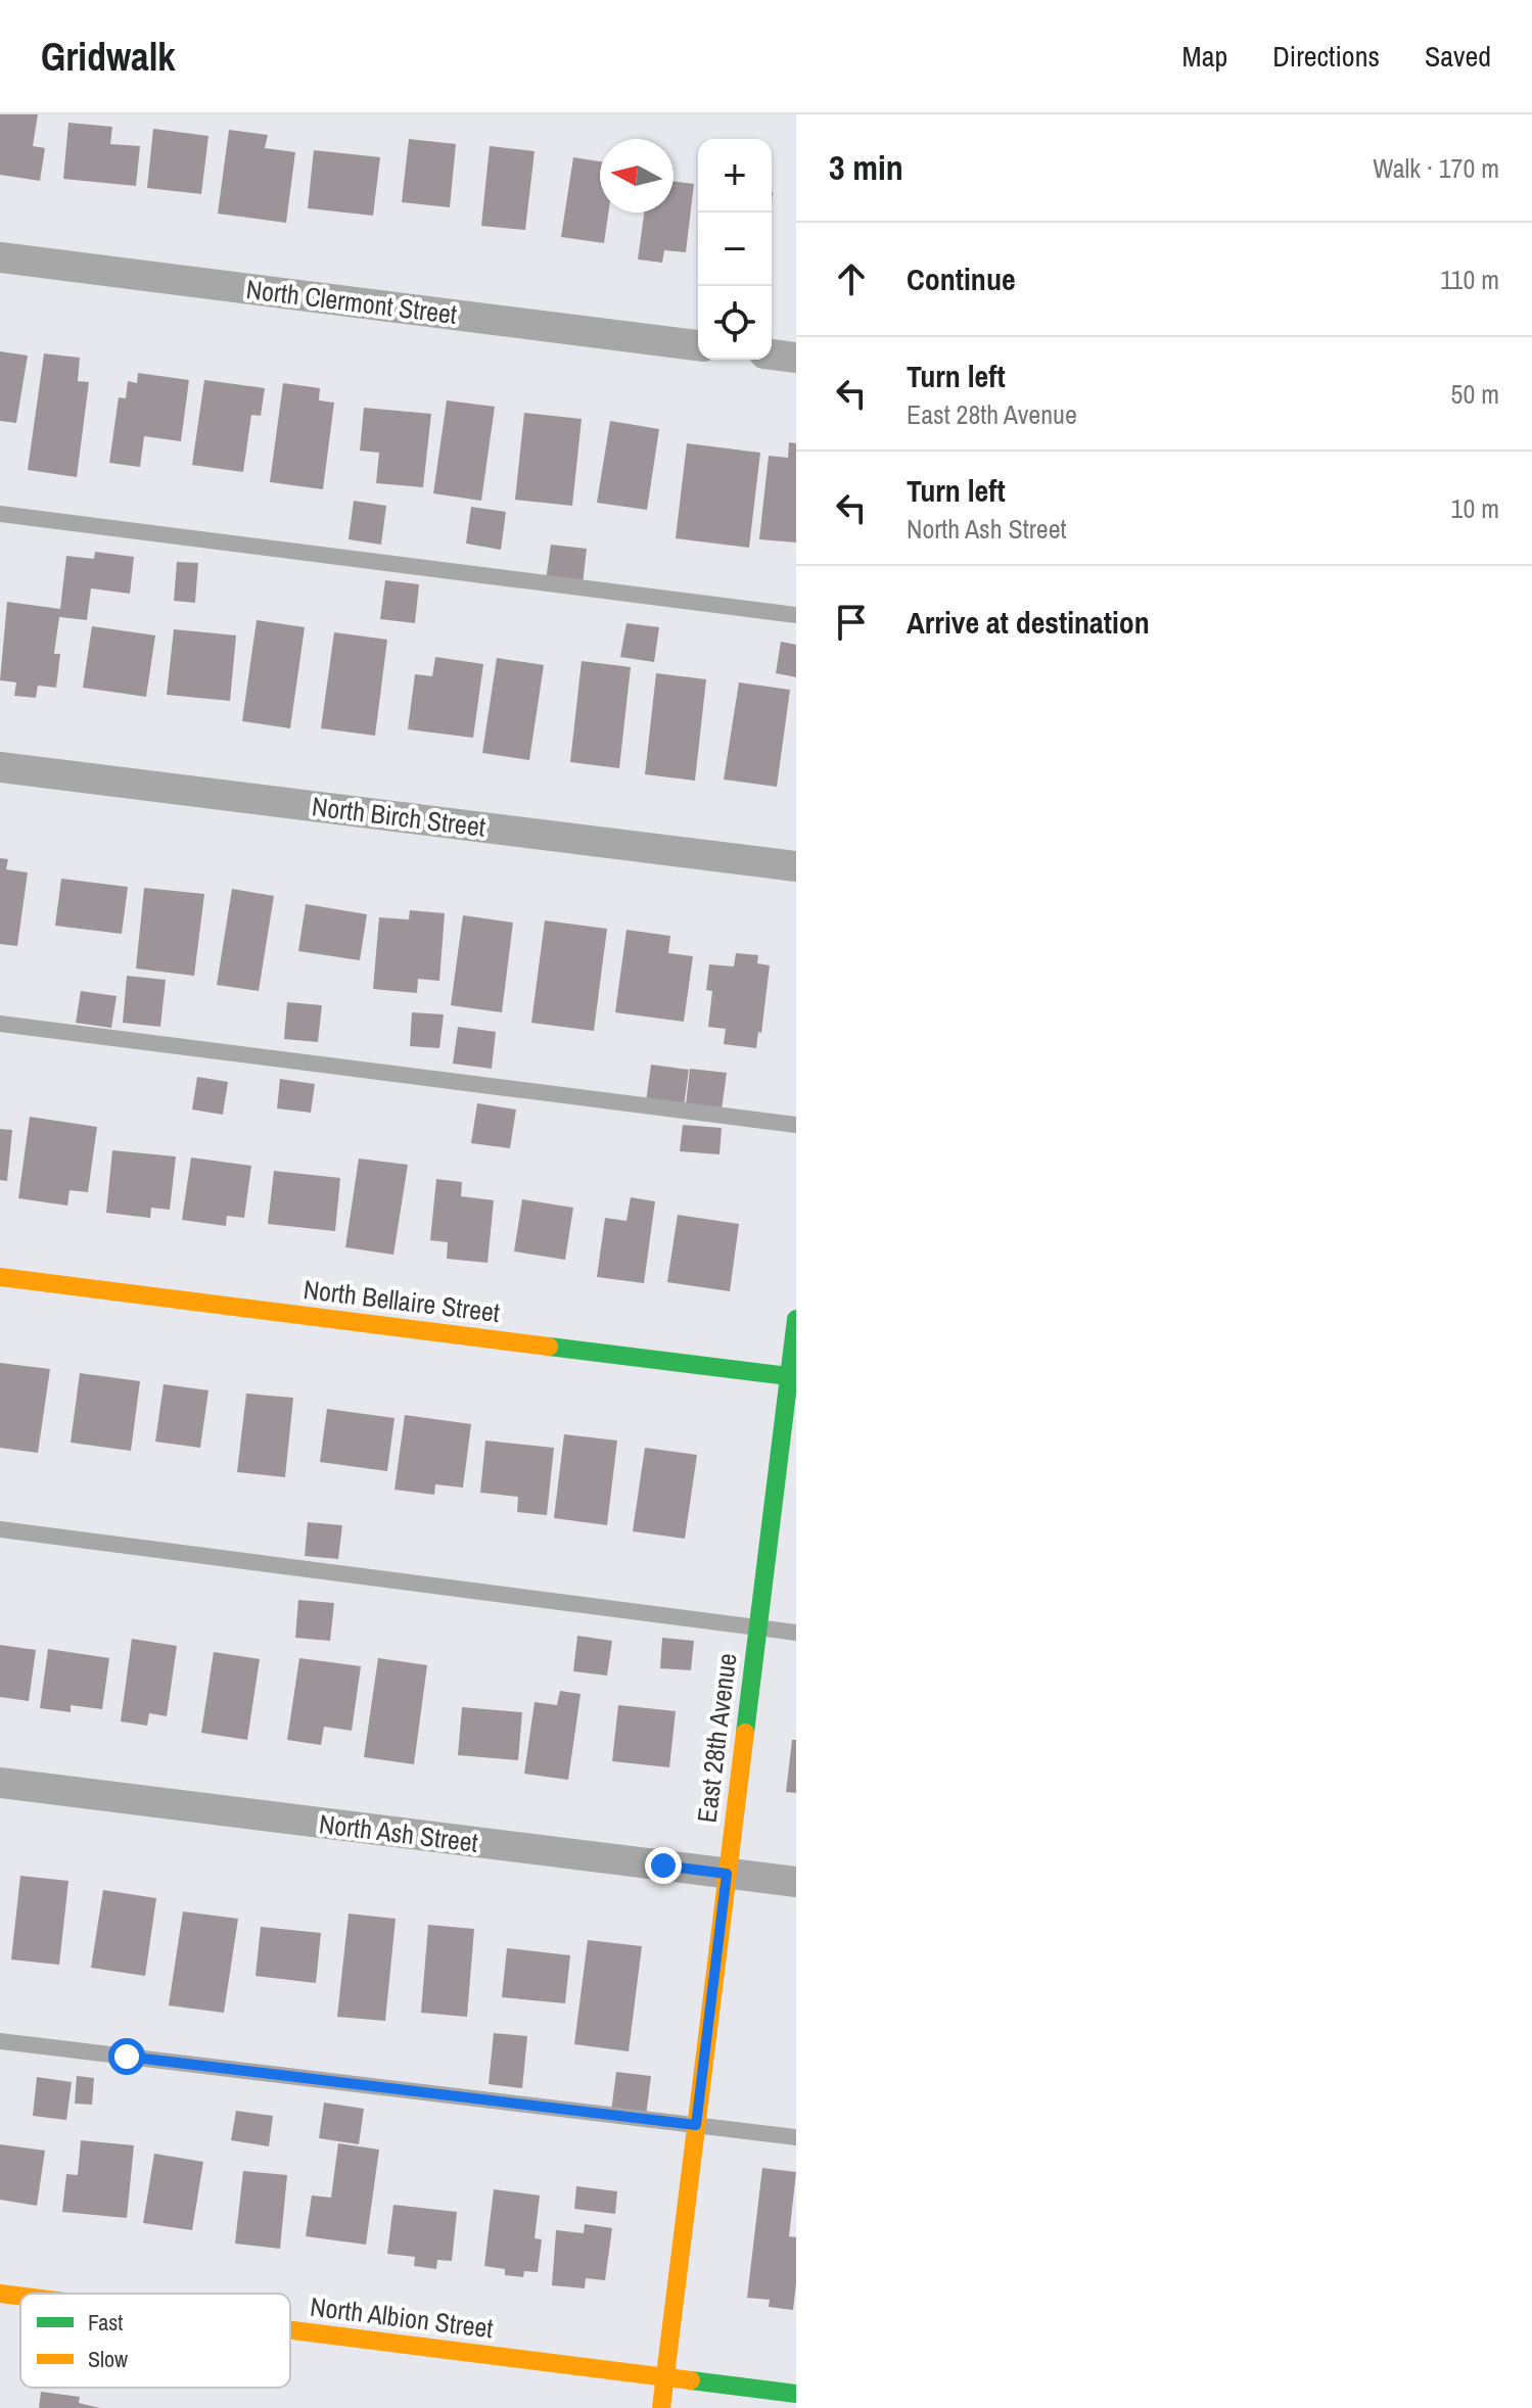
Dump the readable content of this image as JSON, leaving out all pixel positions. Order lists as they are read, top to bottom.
{
  "streets": {
    "street": [
      "North Clermont Street",
      "North Birch Street",
      "North Bellaire Street",
      "East 28th Avenue",
      "North Ash Street",
      "North Albion Street"
    ]
  },
  "crossings": [
    ["North Bellaire Street", "East 28th Avenue"],
    ["East 28th Avenue", "North Ash Street"],
    ["East 28th Avenue", "North Albion Street"]
  ],
  "legend": ["Fast", "Slow"],
  "north": "left",
  "page": {
    "header": "Gridwalk",
    "nav": ["Map", "Directions", "Saved"],
    "heading": ["3 min", "Walk · 170 m"],
    "map_buttons": ["+", "−"],
    "list": [
      ["Continue", "110 m"],
      ["Turn left", "East 28th Avenue", "50 m"],
      ["Turn left", "North Ash Street", "10 m"],
      "Arrive at destination"
    ]
  }
}
